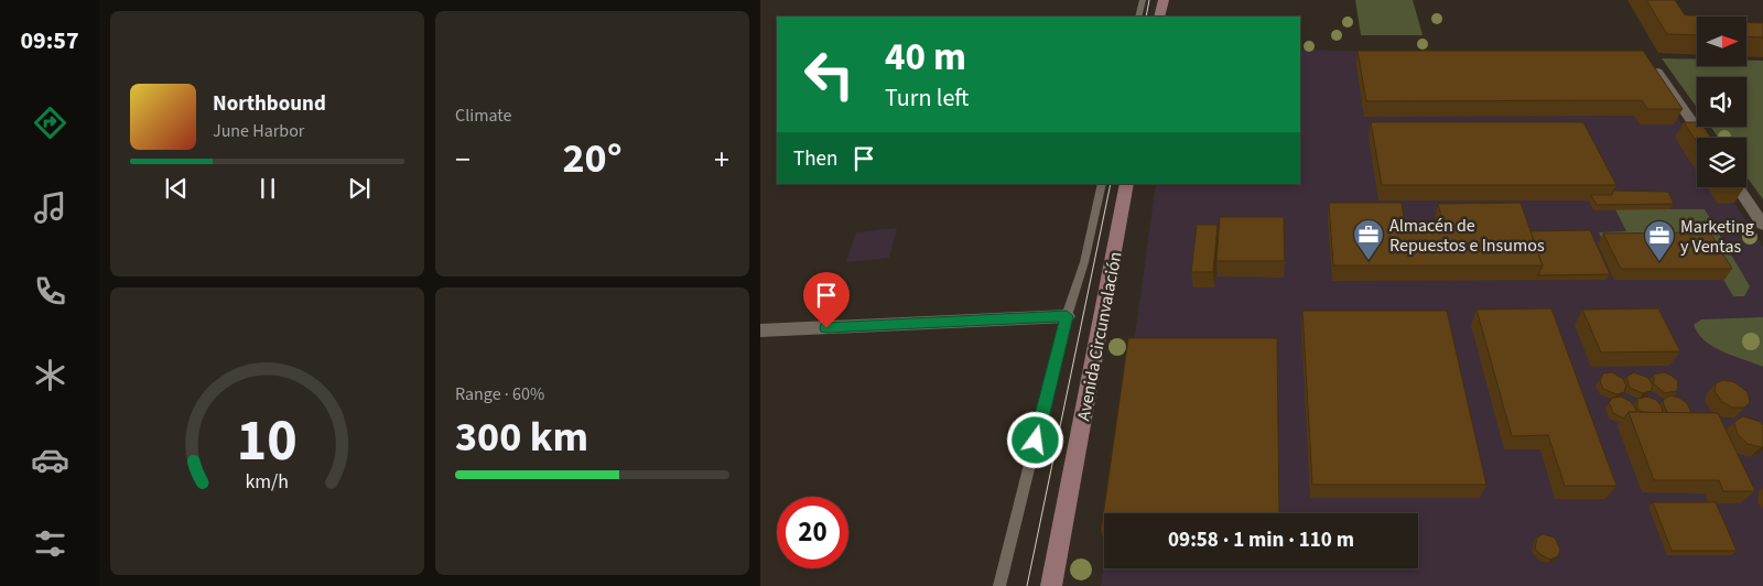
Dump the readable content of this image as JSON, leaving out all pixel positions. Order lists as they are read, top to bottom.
{
  "streets": {
    "street": ["Avenida Circunvalación"]
  },
  "places": {
    "office": ["Almacén de Repuestos e Insumos", "Marketing y Ventas"]
  },
  "north": "right",
  "page": {
    "tabs": "09:57",
    "tile": [
      "Climate",
      ["Range · 60%", "300 km"]
    ],
    "turn": ["40 m", "Turn left"],
    "song": ["Northbound", "June Harbor"],
    "then": "Then",
    "heat": ["−", "20°", "+"],
    "limit": "20",
    "trip": "09:58 · 1 min · 110 m",
    "gauge": ["10", "km/h"]
  }
}
